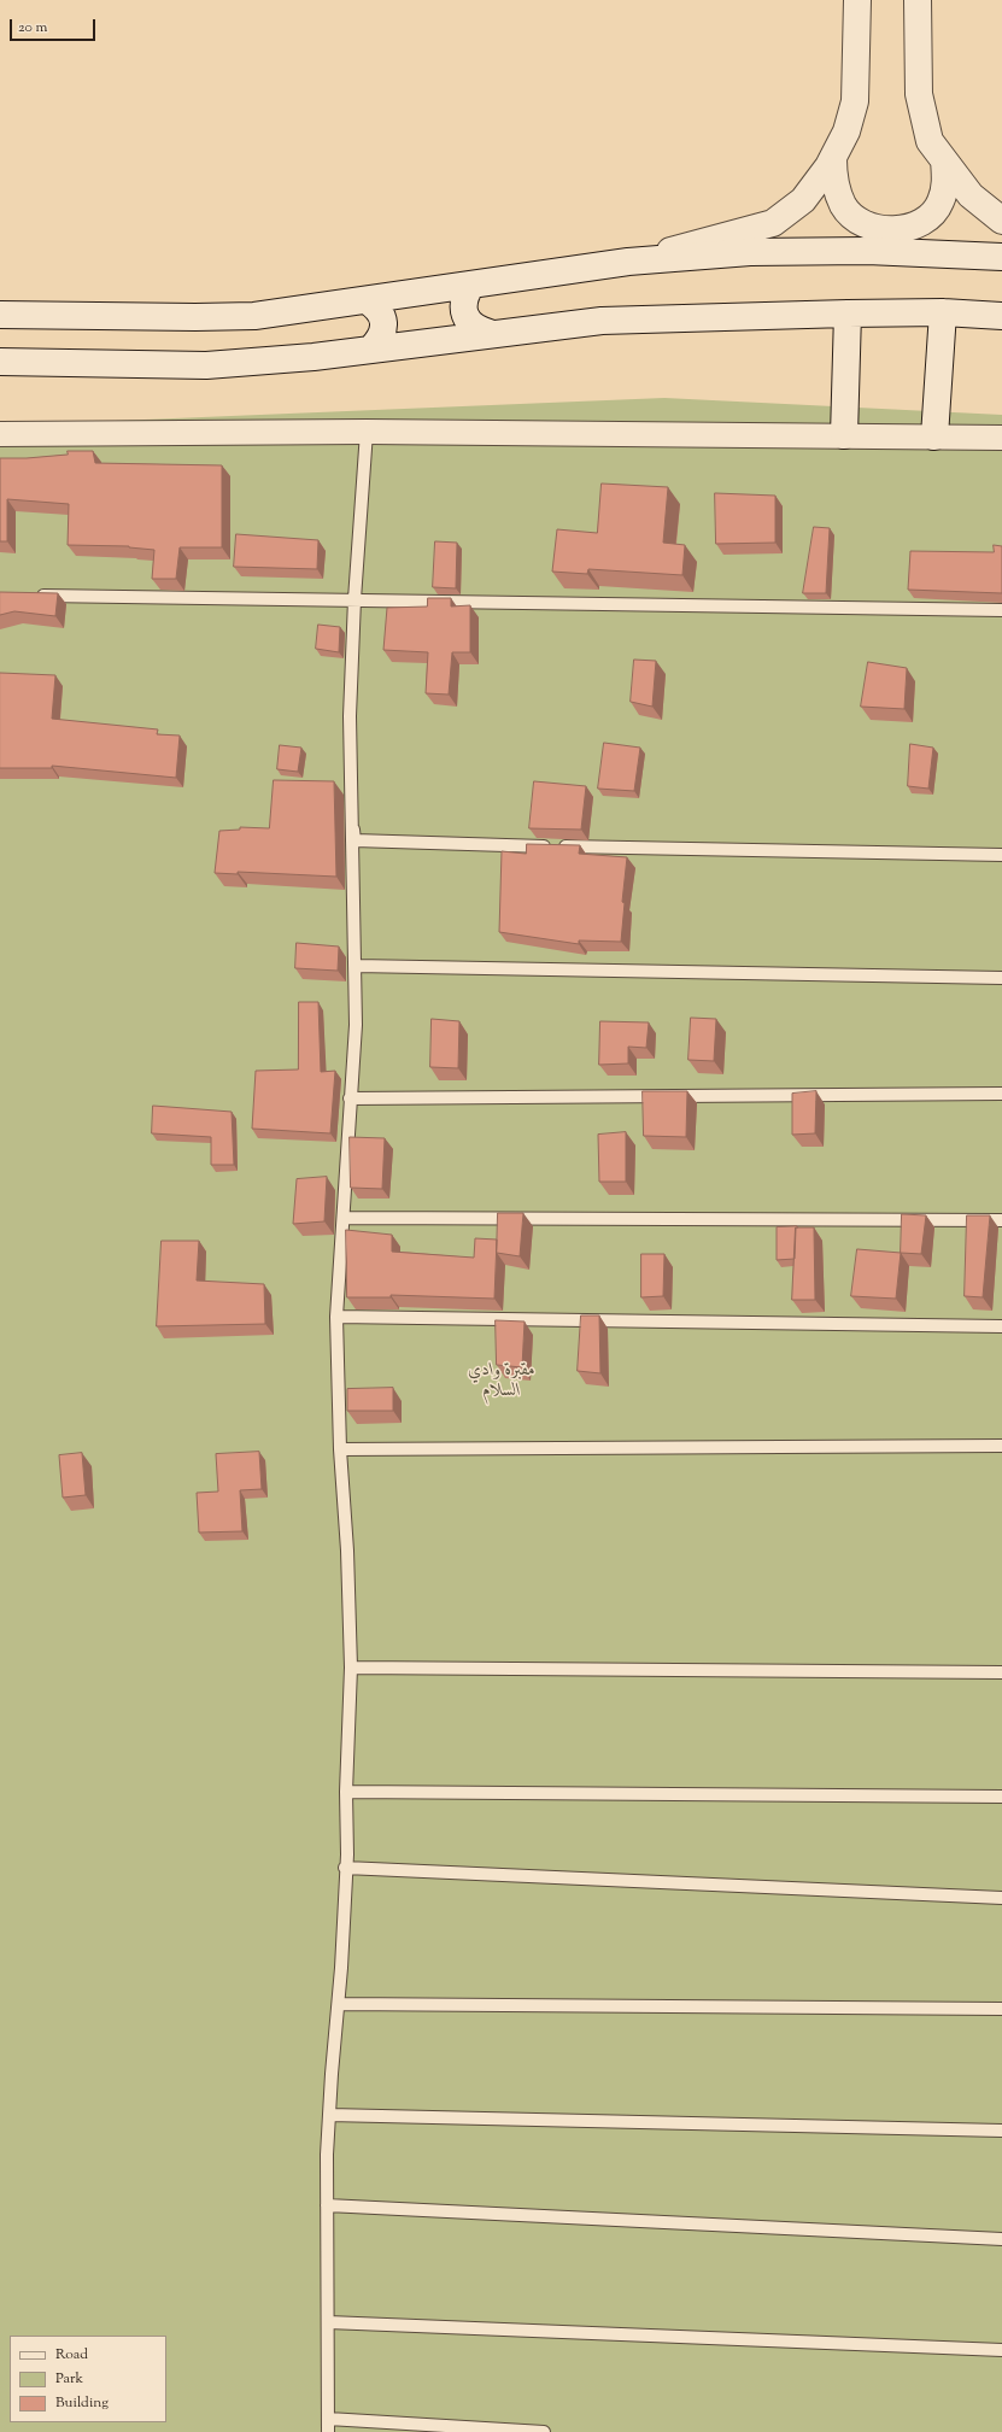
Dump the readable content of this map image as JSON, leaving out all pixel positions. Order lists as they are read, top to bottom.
{
  "parks": ["مقبرة وادي السلام"],
  "legend": ["Road", "Park", "Building"],
  "scale_bar": "20 m"
}
